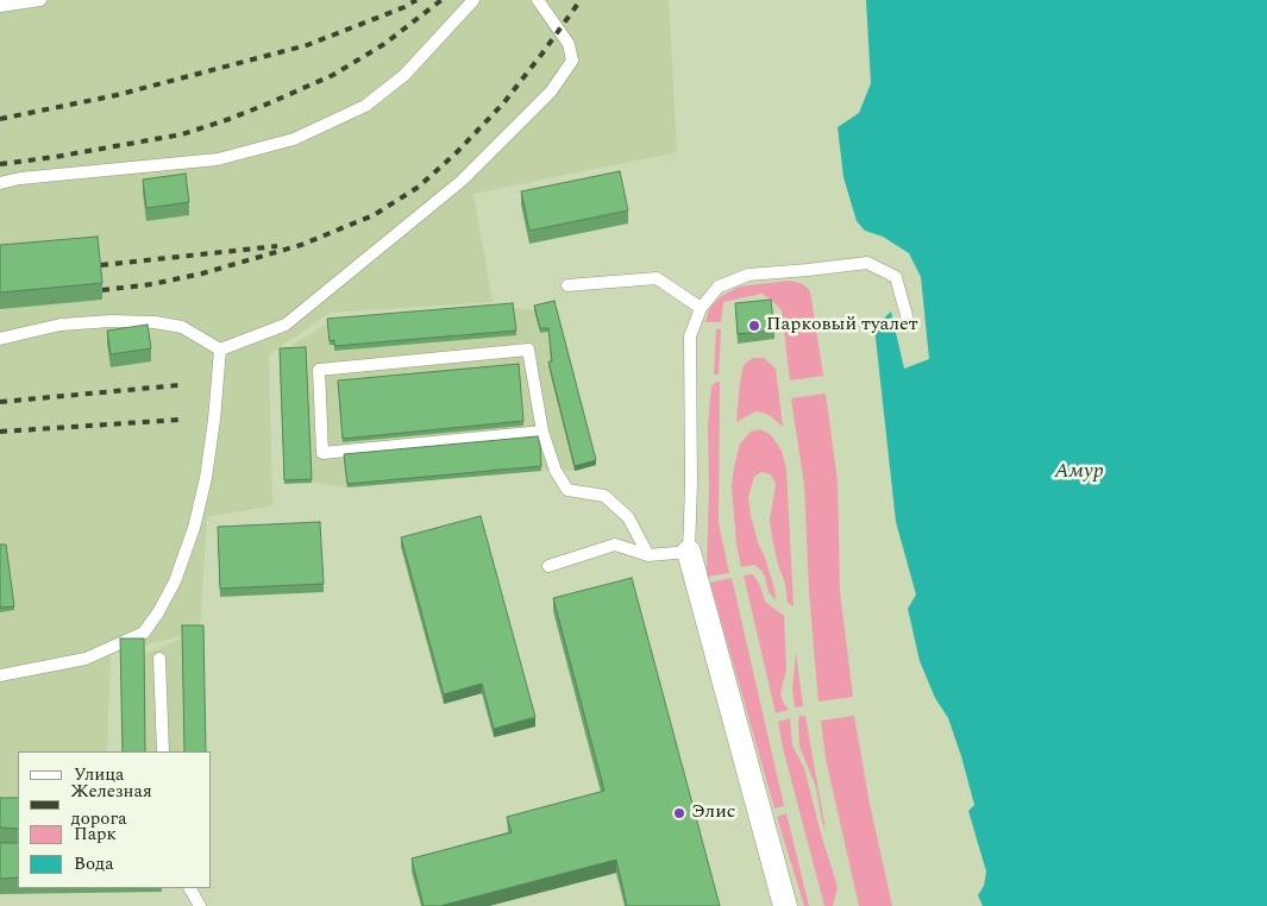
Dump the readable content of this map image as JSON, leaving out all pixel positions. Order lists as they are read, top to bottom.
{
  "water": ["Амур"],
  "places": ["Парковый туалет", "Элис"],
  "legend": [
    "Улица",
    "Железная дорога",
    "Парк",
    "Вода"
  ]
}
